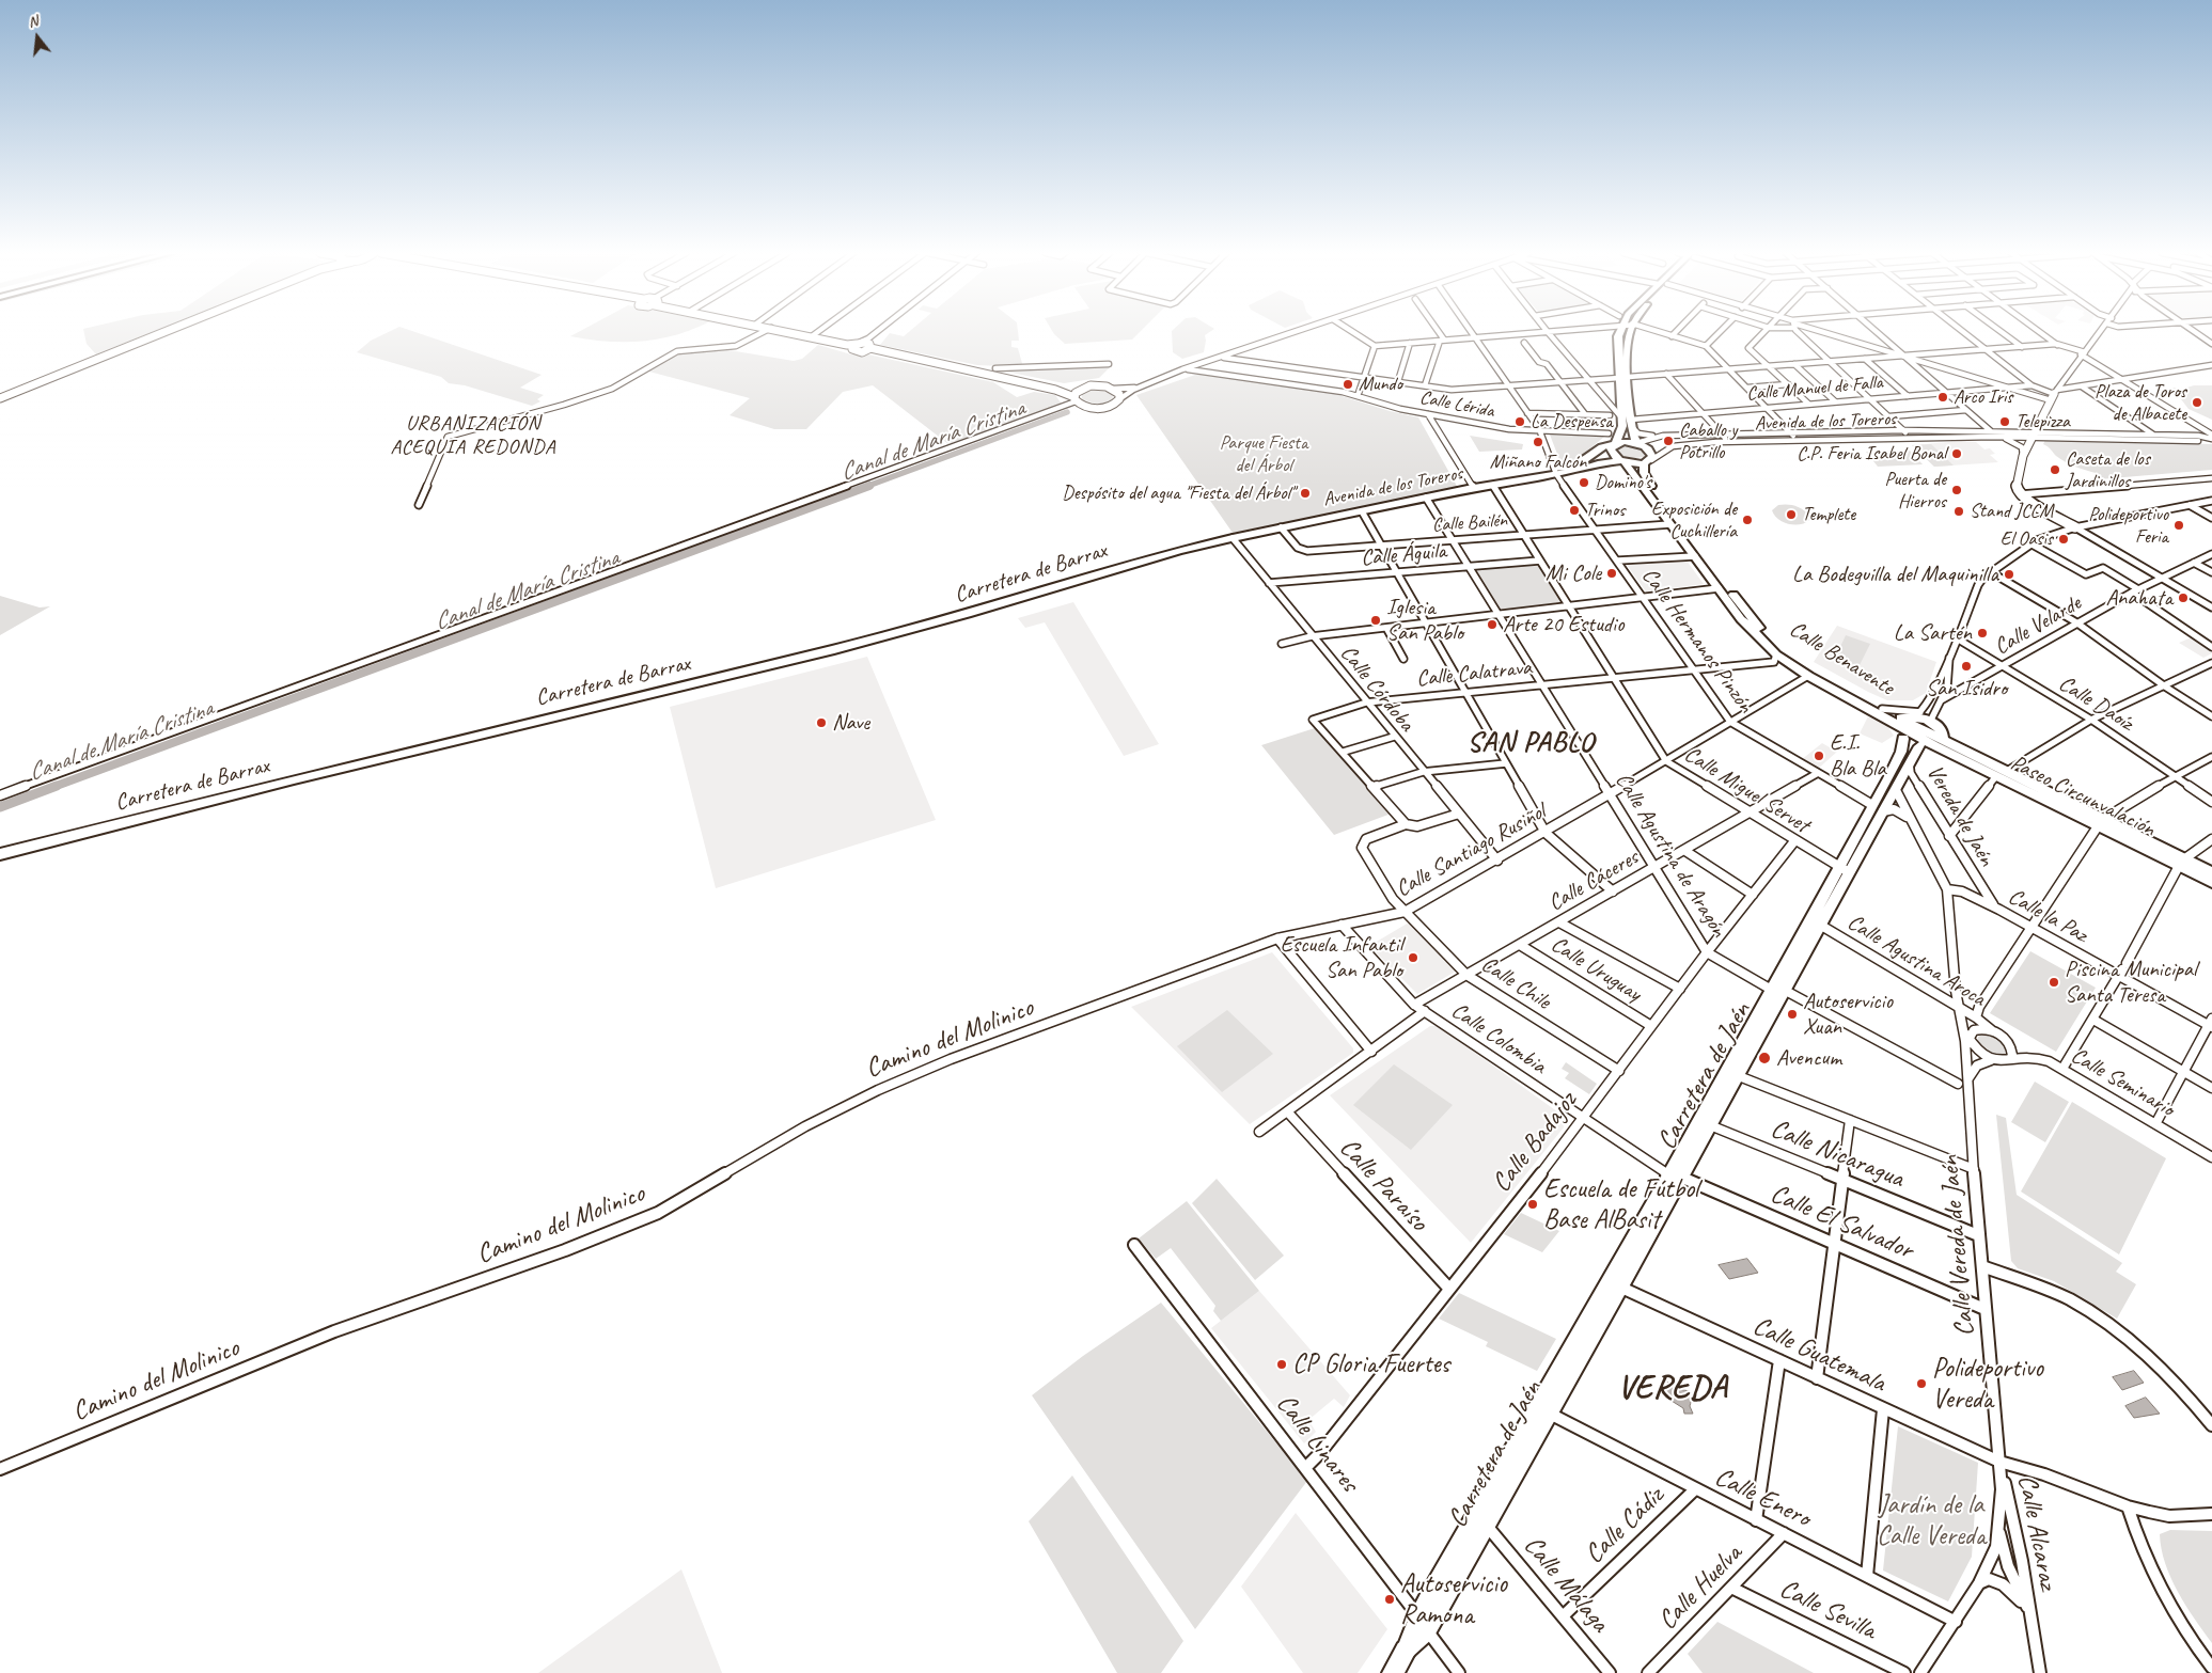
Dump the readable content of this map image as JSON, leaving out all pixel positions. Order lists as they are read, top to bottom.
{
  "streets": {
    "highway": ["Carretera de Barrax", "Carretera de Jaén"],
    "main road": ["Avenida de los Toreros", "Calle Benavente", "Paseo Circunvalación"],
    "street": [
      "Calle Manuel de Falla",
      "Calle Lérida",
      "Calle Bailén",
      "Calle Águila",
      "Calle Velarde",
      "Calle Hermanos Pinzón",
      "Calle Calatrava",
      "Calle Córdoba",
      "Calle Daoíz",
      "Calle Miguel Servet",
      "Vereda de Jaén",
      "Calle Santiago Rusiñol",
      "Calle Agustina de Aragón",
      "Calle Cáceres",
      "Calle la Paz",
      "Calle Agustina Aroca",
      "Calle Uruguay",
      "Calle Chile",
      "Camino del Molinico",
      "Calle Colombia",
      "Calle Seminario",
      "Calle Badajoz",
      "Calle Nicaragua",
      "Calle Paraíso",
      "Calle El Salvador",
      "Calle Vereda de Jaén",
      "Calle Guatemala",
      "Calle Linares",
      "Calle Enero",
      "Calle Cádiz",
      "Calle Alcaraz",
      "Calle Málaga",
      "Calle Huelva",
      "Calle Sevilla"
    ]
  },
  "crossings": [
    ["Calle Manuel de Falla", "Avenida de los Toreros"],
    ["Calle Lérida", "Calle Hermanos Pinzón"],
    ["Avenida de los Toreros", "Calle Bailén"],
    ["Avenida de los Toreros", "Carretera de Barrax"],
    ["Avenida de los Toreros", "Calle Hermanos Pinzón"],
    ["Avenida de los Toreros", "Calle Benavente"],
    ["Avenida de los Toreros", "Calle Córdoba"],
    ["Avenida de los Toreros", "Calle Miguel Servet"],
    ["Avenida de los Toreros", "Calle Agustina de Aragón"],
    ["Calle Bailén", "Calle Hermanos Pinzón"],
    ["Calle Bailén", "Calle Benavente"],
    ["Calle Bailén", "Calle Miguel Servet"],
    ["Calle Bailén", "Calle Agustina de Aragón"],
    ["Calle Águila", "Calle Córdoba"],
    ["Calle Águila", "Calle Miguel Servet"],
    ["Calle Águila", "Calle Agustina de Aragón"],
    ["Carretera de Barrax", "Calle Córdoba"],
    ["Calle Velarde", "Calle Daoíz"],
    ["Calle Hermanos Pinzón", "Calle Calatrava"],
    ["Calle Hermanos Pinzón", "Vereda de Jaén"],
    ["Calle Hermanos Pinzón", "Calle Santiago Rusiñol"],
    ["Calle Hermanos Pinzón", "Calle Cáceres"],
    ["Calle Hermanos Pinzón", "Carretera de Jaén"],
    ["Calle Benavente", "Calle Calatrava"],
    ["Calle Benavente", "Calle Santiago Rusiñol"],
    ["Calle Calatrava", "Calle Córdoba"],
    ["Calle Calatrava", "Calle Miguel Servet"],
    ["Calle Calatrava", "Calle Agustina de Aragón"],
    ["Calle Calatrava", "Calle Chile"],
    ["Calle Córdoba", "Calle Santiago Rusiñol"],
    ["Calle Miguel Servet", "Calle Santiago Rusiñol"],
    ["Calle Miguel Servet", "Calle Cáceres"],
    ["Calle Miguel Servet", "Carretera de Jaén"],
    ["Calle Miguel Servet", "Calle Badajoz"],
    ["Paseo Circunvalación", "Carretera de Jaén"],
    ["Vereda de Jaén", "Calle la Paz"],
    ["Vereda de Jaén", "Carretera de Jaén"],
    ["Vereda de Jaén", "Calle Vereda de Jaén"],
    ["Calle Santiago Rusiñol", "Calle Agustina de Aragón"],
    ["Calle Santiago Rusiñol", "Calle Chile"],
    ["Calle Santiago Rusiñol", "Camino del Molinico"],
    ["Calle Santiago Rusiñol", "Calle Colombia"],
    ["Calle Agustina de Aragón", "Calle Cáceres"],
    ["Calle Agustina de Aragón", "Carretera de Jaén"],
    ["Calle Agustina de Aragón", "Calle Badajoz"],
    ["Calle Agustina de Aragón", "Calle Vereda de Jaén"],
    ["Calle Cáceres", "Calle Uruguay"],
    ["Calle Cáceres", "Calle Chile"],
    ["Calle Cáceres", "Calle Colombia"],
    ["Calle la Paz", "Calle Vereda de Jaén"],
    ["Calle Agustina Aroca", "Carretera de Jaén"],
    ["Calle Agustina Aroca", "Calle Seminario"],
    ["Calle Agustina Aroca", "Calle Vereda de Jaén"],
    ["Calle Uruguay", "Calle Badajoz"],
    ["Calle Chile", "Calle Badajoz"],
    ["Calle Colombia", "Carretera de Jaén"],
    ["Calle Colombia", "Calle Badajoz"],
    ["Calle Colombia", "Calle El Salvador"],
    ["Carretera de Jaén", "Calle Nicaragua"],
    ["Carretera de Jaén", "Calle El Salvador"],
    ["Carretera de Jaén", "Calle Vereda de Jaén"],
    ["Carretera de Jaén", "Calle Guatemala"],
    ["Carretera de Jaén", "Calle Linares"],
    ["Carretera de Jaén", "Calle Enero"],
    ["Carretera de Jaén", "Calle Málaga"],
    ["Calle Badajoz", "Calle Paraíso"],
    ["Calle Badajoz", "Calle Linares"],
    ["Calle Nicaragua", "Calle Vereda de Jaén"],
    ["Calle El Salvador", "Calle Vereda de Jaén"],
    ["Calle Vereda de Jaén", "Calle Guatemala"],
    ["Calle Vereda de Jaén", "Calle Enero"],
    ["Calle Vereda de Jaén", "Calle Alcaraz"],
    ["Calle Guatemala", "Calle Alcaraz"],
    ["Calle Enero", "Calle Cádiz"],
    ["Calle Enero", "Calle Huelva"],
    ["Calle Cádiz", "Calle Málaga"],
    ["Calle Huelva", "Calle Sevilla"]
  ],
  "districts": ["URBANIZACIÓN ACEQUIA REDONDA", "SAN PABLO", "VEREDA"],
  "water": ["Canal de María Cristina"],
  "parks": ["Parque Fiesta del Árbol", "Jardín de la Calle Vereda"],
  "places": [
    "Mundo",
    "Arco Iris",
    "Plaza de Toros de Albacete",
    "La Despensa",
    "Telepizza",
    "Caballo y Potrillo",
    "Miñano Falcón",
    "C.P. Feria Isabel Bonal",
    "Caseta de los Jardinillos",
    "Domino's",
    "Puerta de Hierros",
    "Despósito del agua \"Fiesta del Árbol\"",
    "Trinos",
    "Stand JCCM",
    "Templete",
    "Exposición de Cuchillería",
    "Polideportivo Feria",
    "El Oasis",
    "Mi Cole",
    "La Bodeguilla del Maquinilla",
    "Anahata",
    "Iglesia San Pablo",
    "Arte 20 Estudio",
    "La Sartén",
    "San Isidro",
    "Nave",
    "E.I. Bla Bla",
    "Escuela Infantil San Pablo",
    "Piscina Municipal Santa Teresa",
    "Autoservicio Xuan",
    "Avencum",
    "Escuela de Fútbol Base AlBasit",
    "CP Gloria Fuertes",
    "Polideportivo Vereda",
    "Autoservicio Ramona"
  ],
  "north": "top"
}
